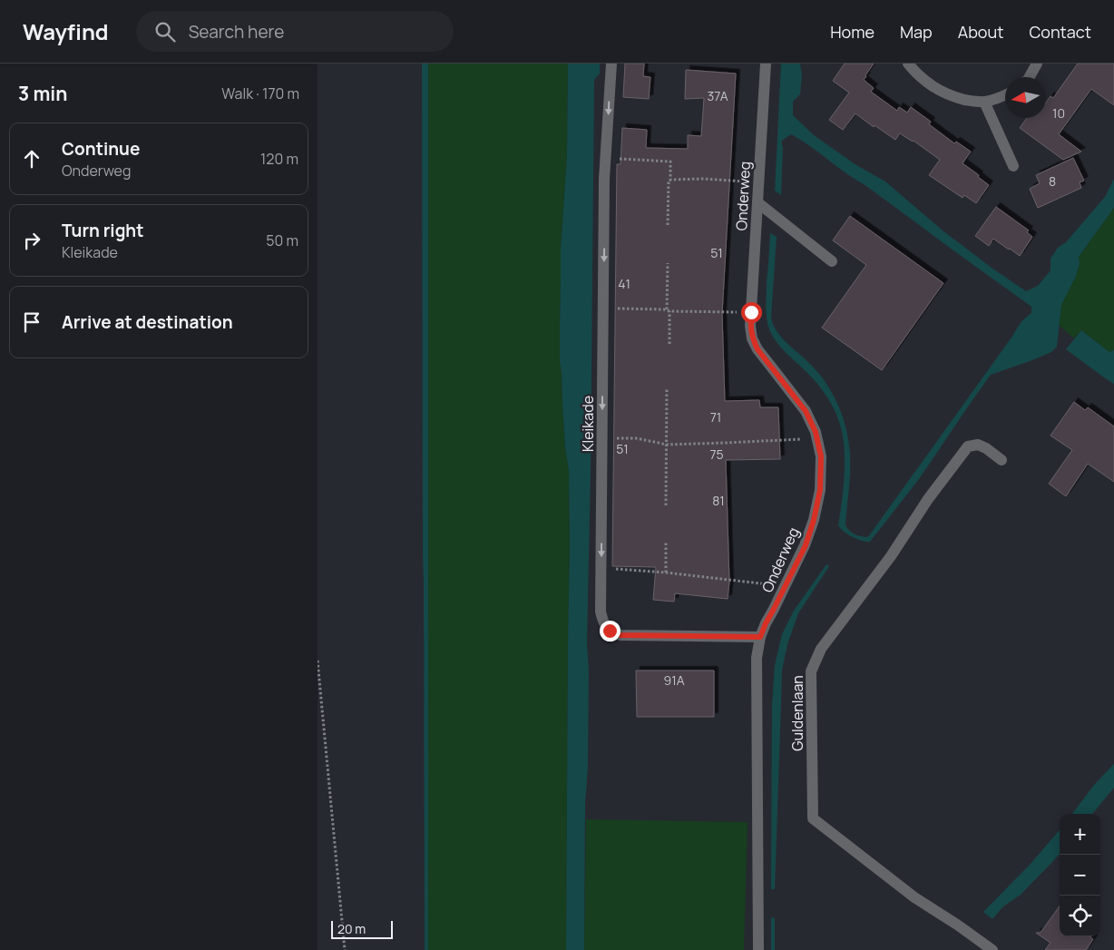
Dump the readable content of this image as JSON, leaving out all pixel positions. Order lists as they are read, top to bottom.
{
  "streets": {
    "street": ["Onderweg", "Kleikade", "Guldenlaan"]
  },
  "crossings": [
    ["Onderweg", "Kleikade"]
  ],
  "one_way": ["Kleikade"],
  "house_numbers": [
    "37A",
    "10",
    "8",
    "51",
    "41",
    "71",
    "51",
    "75",
    "81",
    "91A"
  ],
  "scale_bar": "20 m",
  "north": "left",
  "page": {
    "header": "Wayfind",
    "search": "Search here",
    "nav": [
      "Home",
      "Map",
      "About",
      "Contact"
    ],
    "heading": ["3 min", "Walk · 170 m"],
    "list": [
      ["Continue", "Onderweg", "120 m"],
      ["Turn right", "Kleikade", "50 m"],
      "Arrive at destination"
    ],
    "map_buttons": ["+", "−"],
    "scale": "20 m"
  }
}
